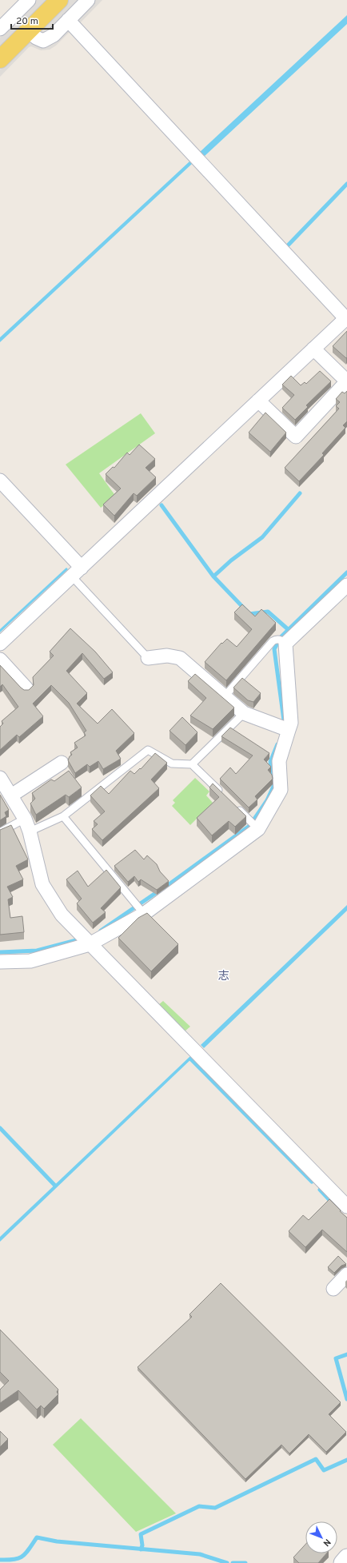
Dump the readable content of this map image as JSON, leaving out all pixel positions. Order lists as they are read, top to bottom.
{
  "districts": ["志"],
  "scale_bar": "20 m",
  "north": "bottom right"
}
